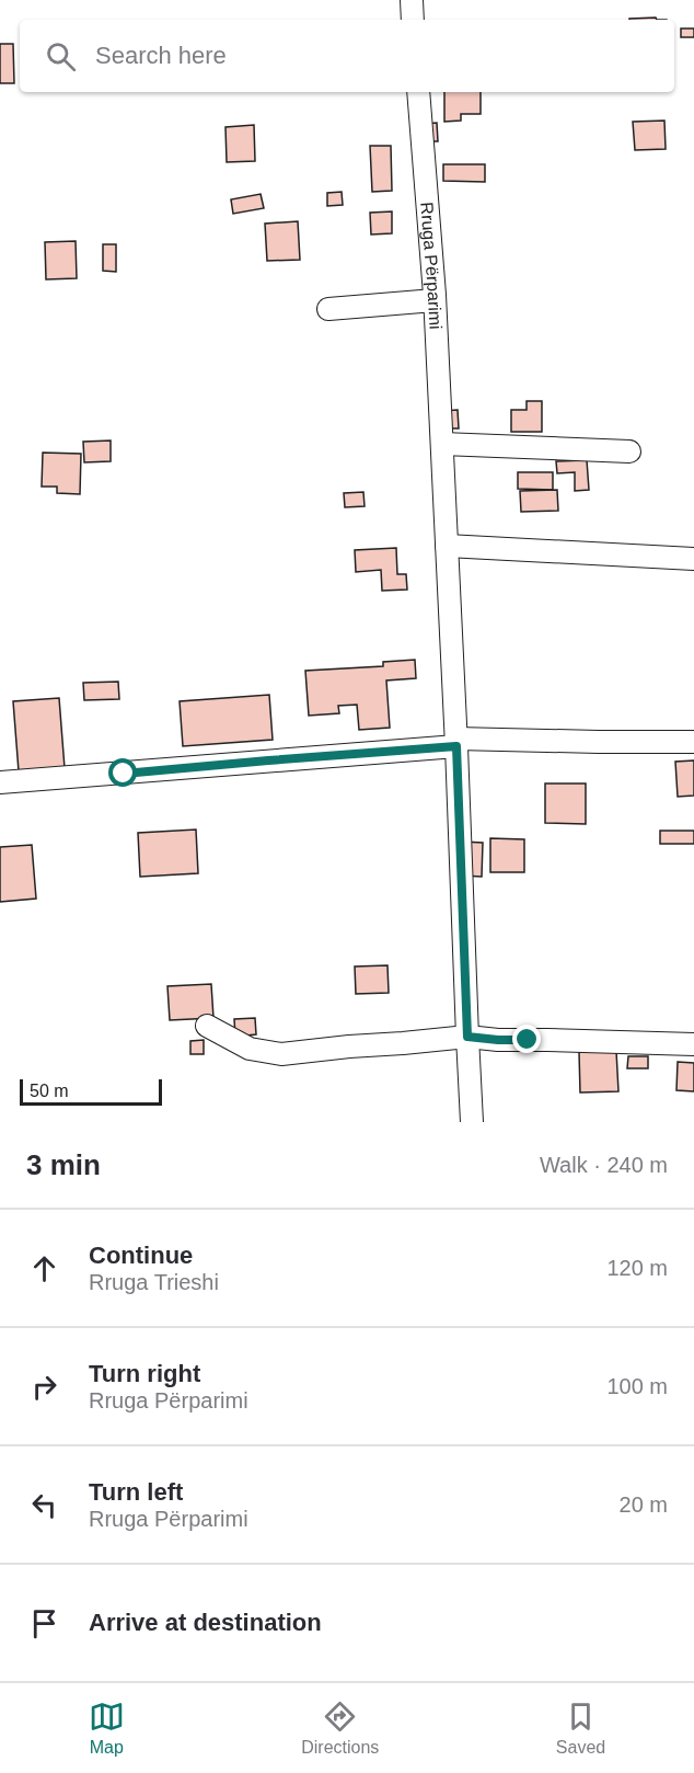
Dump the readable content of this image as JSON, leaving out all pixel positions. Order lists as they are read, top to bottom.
{
  "streets": {
    "street": ["Rruga Përparimi"]
  },
  "scale_bar": "50 m",
  "page": {
    "search": "Search here",
    "scale": "50 m",
    "heading": ["3 min", "Walk · 240 m"],
    "list": [
      ["Continue", "Rruga Trieshi", "120 m"],
      ["Turn right", "Rruga Përparimi", "100 m"],
      ["Turn left", "Rruga Përparimi", "20 m"],
      "Arrive at destination"
    ],
    "nav": ["Map", "Directions", "Saved"]
  }
}
